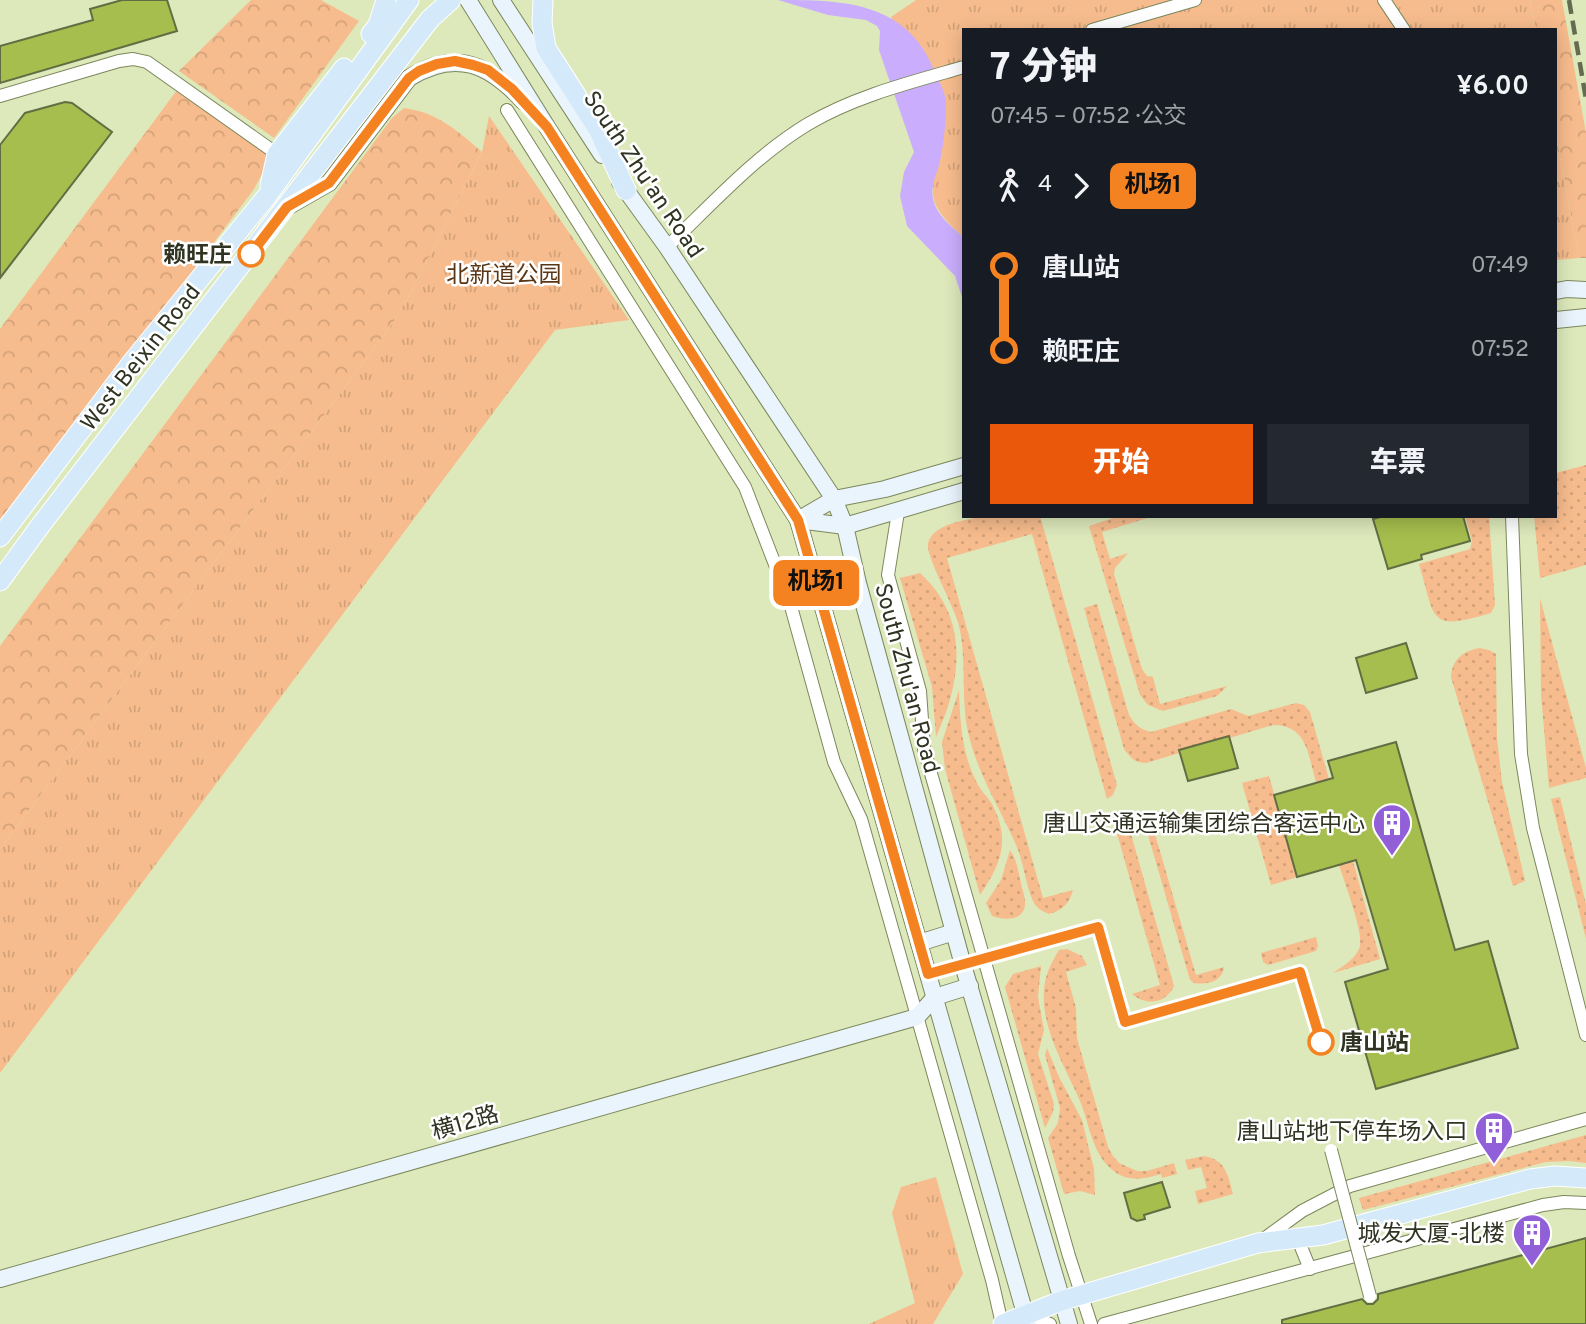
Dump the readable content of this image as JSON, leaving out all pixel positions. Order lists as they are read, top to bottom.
{
  "streets": {
    "main road": ["South Zhu'an Road", "West Beixin Road", "横12路"]
  },
  "parks": ["北新道公园"],
  "places": {
    "other": ["赖旺庄", "唐山站"],
    "building": ["唐山交通运输集团综合客运中心", "唐山站地下停车场入口", "城发大厦-北楼"]
  },
  "lines": ["bus line 机场1"],
  "page": {
    "on_map": "机场1",
    "heading": ["7 分钟", "07:45 – 07:52 · 公交", "¥6.00"],
    "legs": ["4", "机场1"],
    "list": [
      {
        "name": "唐山站",
        "value": "07:49"
      },
      {
        "name": "赖旺庄",
        "value": "07:52"
      }
    ],
    "buttons": ["开始", "车票"]
  }
}
